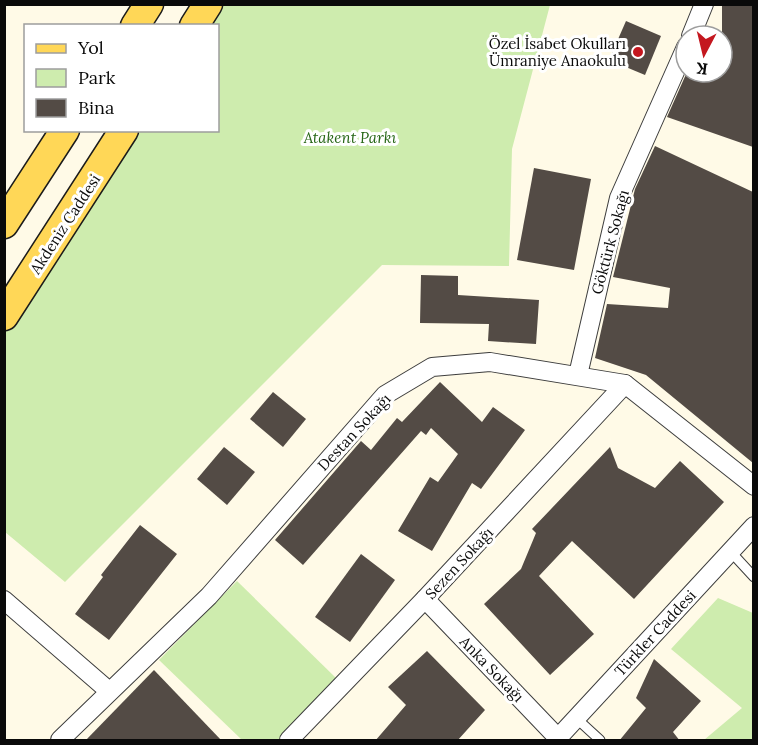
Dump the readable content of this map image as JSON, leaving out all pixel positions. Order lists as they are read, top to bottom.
{
  "streets": {
    "main road": ["Akdeniz Caddesi"],
    "street": [
      "Göktürk Sokağı",
      "Destan Sokağı",
      "Sezen Sokağı",
      "Türkler Caddesi",
      "Anka Sokağı"
    ]
  },
  "crossings": [
    ["Göktürk Sokağı", "Destan Sokağı"],
    ["Destan Sokağı", "Sezen Sokağı"],
    ["Sezen Sokağı", "Anka Sokağı"],
    ["Türkler Caddesi", "Anka Sokağı"]
  ],
  "parks": ["Atakent Parkı"],
  "places": ["Özel İsabet Okulları Ümraniye Anaokulu"],
  "legend": ["Yol", "Park", "Bina"],
  "north": "bottom"
}
